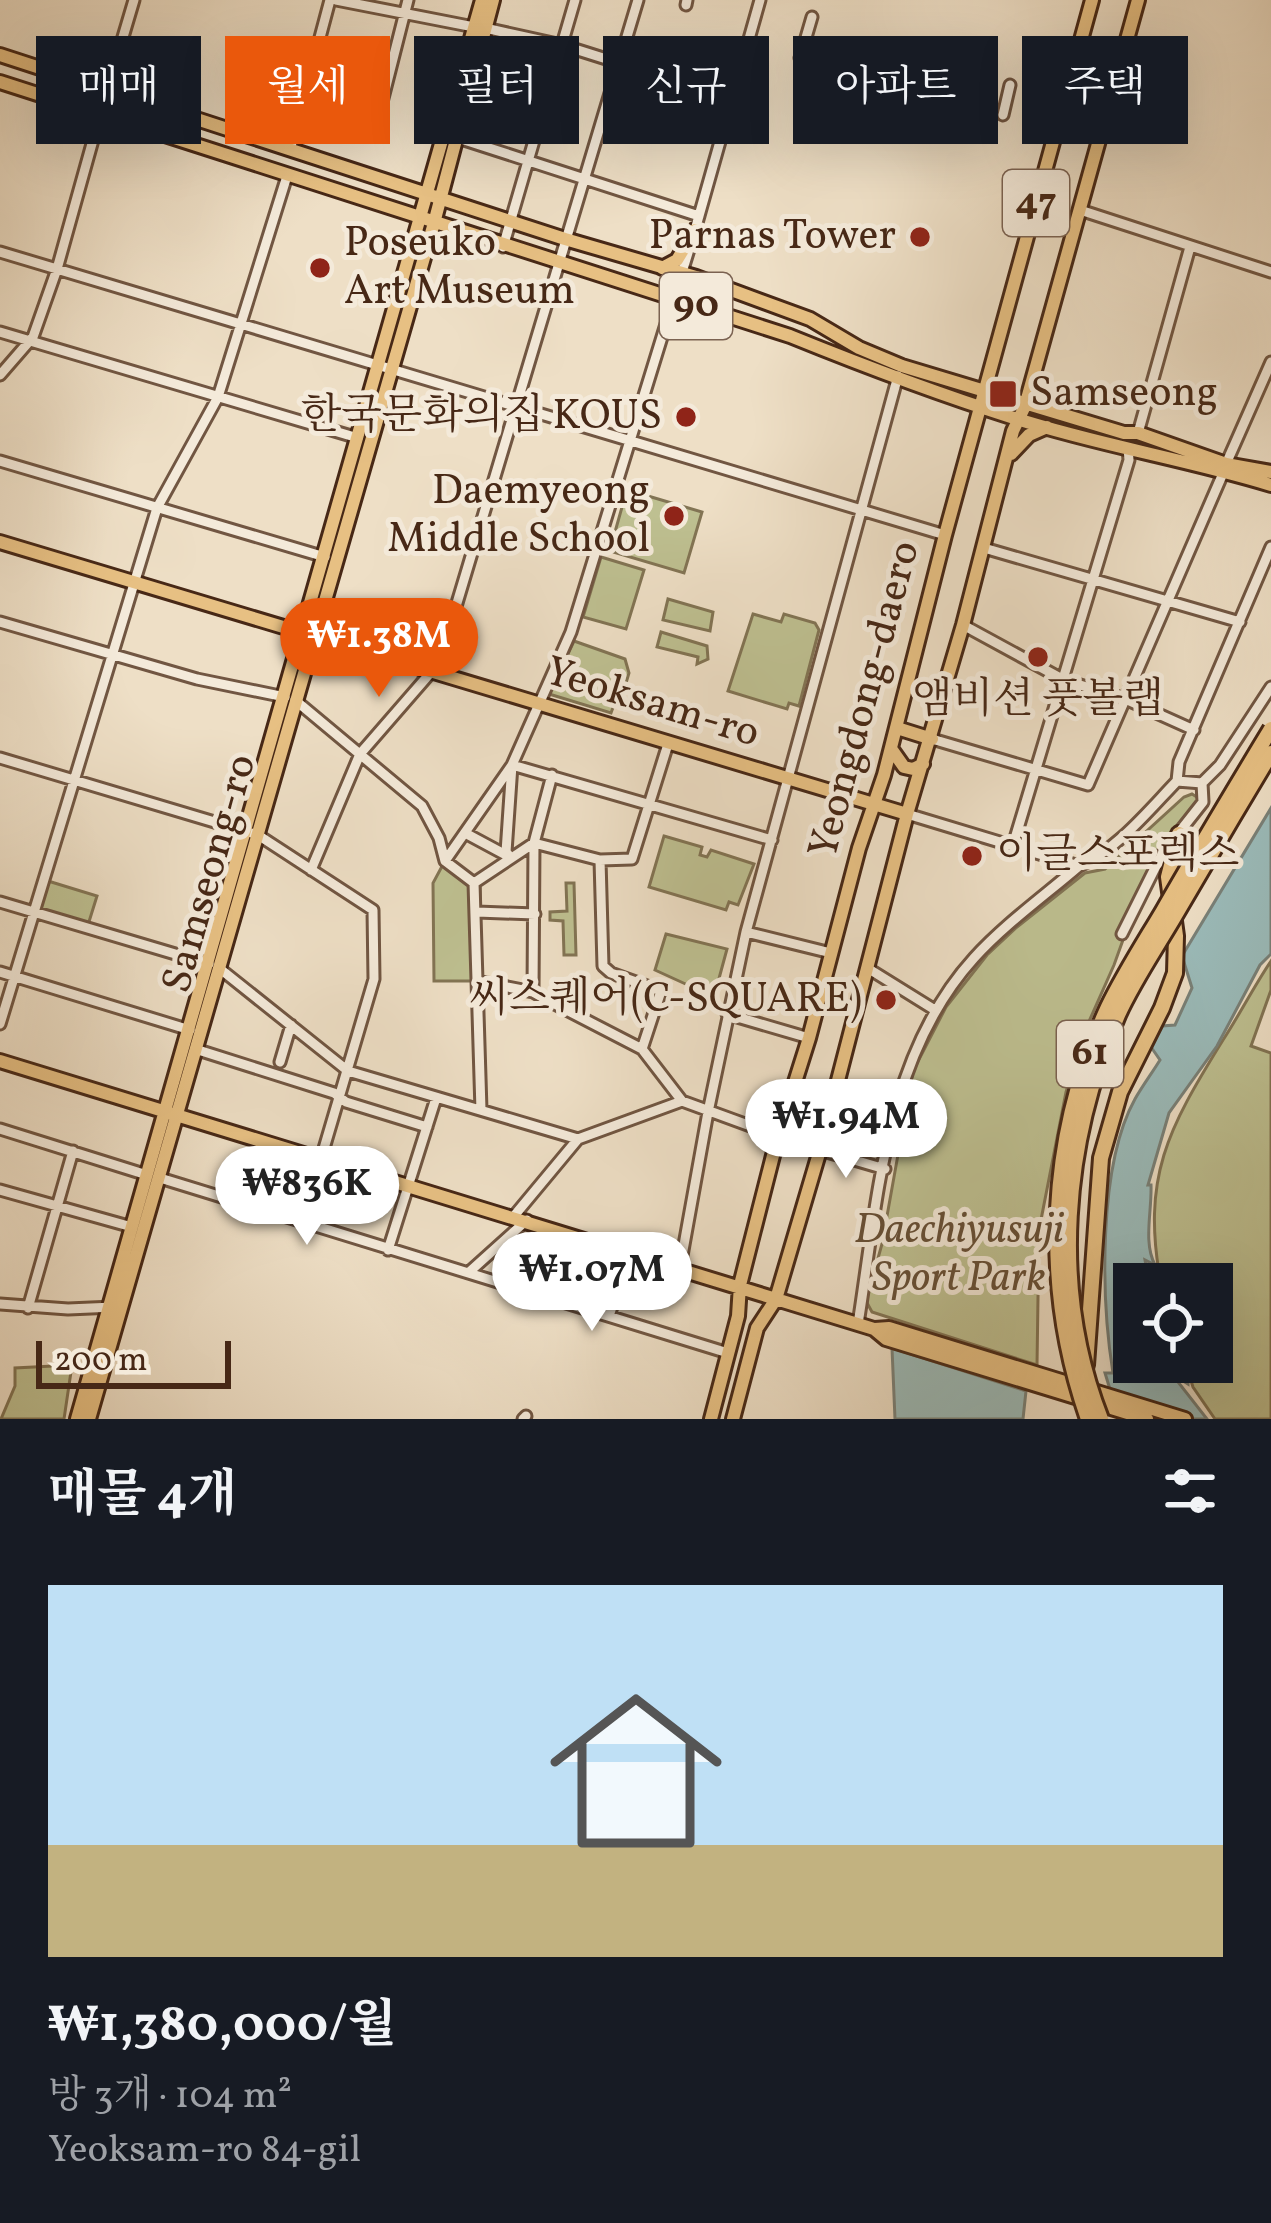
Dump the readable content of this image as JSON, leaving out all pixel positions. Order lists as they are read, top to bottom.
{
  "streets": {
    "highway": ["61"],
    "main road": [
      "47",
      "90",
      "Yeongdong-daero",
      "Yeoksam-ro",
      "Samseong-ro"
    ]
  },
  "crossings": [
    ["90", "Yeongdong-daero"],
    ["90", "Samseong-ro"],
    ["Yeongdong-daero", "Yeoksam-ro"],
    ["Yeoksam-ro", "Samseong-ro"]
  ],
  "parks": ["Daechiyusuji Sport Park"],
  "places": {
    "other": [
      "Parnas Tower",
      "Poseuko Art Museum",
      "한국문화의집 KOUS",
      "Daemyeong Middle School",
      "앰비션 풋볼랩",
      "이글스포렉스",
      "씨스퀘어(C-SQUARE)"
    ],
    "transit": ["Samseong"]
  },
  "scale_bar": "200 m",
  "page": {
    "chip": [
      "매매",
      "월세",
      "필터",
      "신규",
      "아파트",
      "주택"
    ],
    "price": [
      "₩1.38M",
      "₩1.94M",
      "₩836K",
      "₩1.07M"
    ],
    "scale": "200 m",
    "heading": "매물 4개",
    "list": [
      {
        "name": "₩1,380,000/월",
        "note": "방 3개 · 104 m² · Yeoksam-ro 84-gil"
      }
    ]
  }
}
